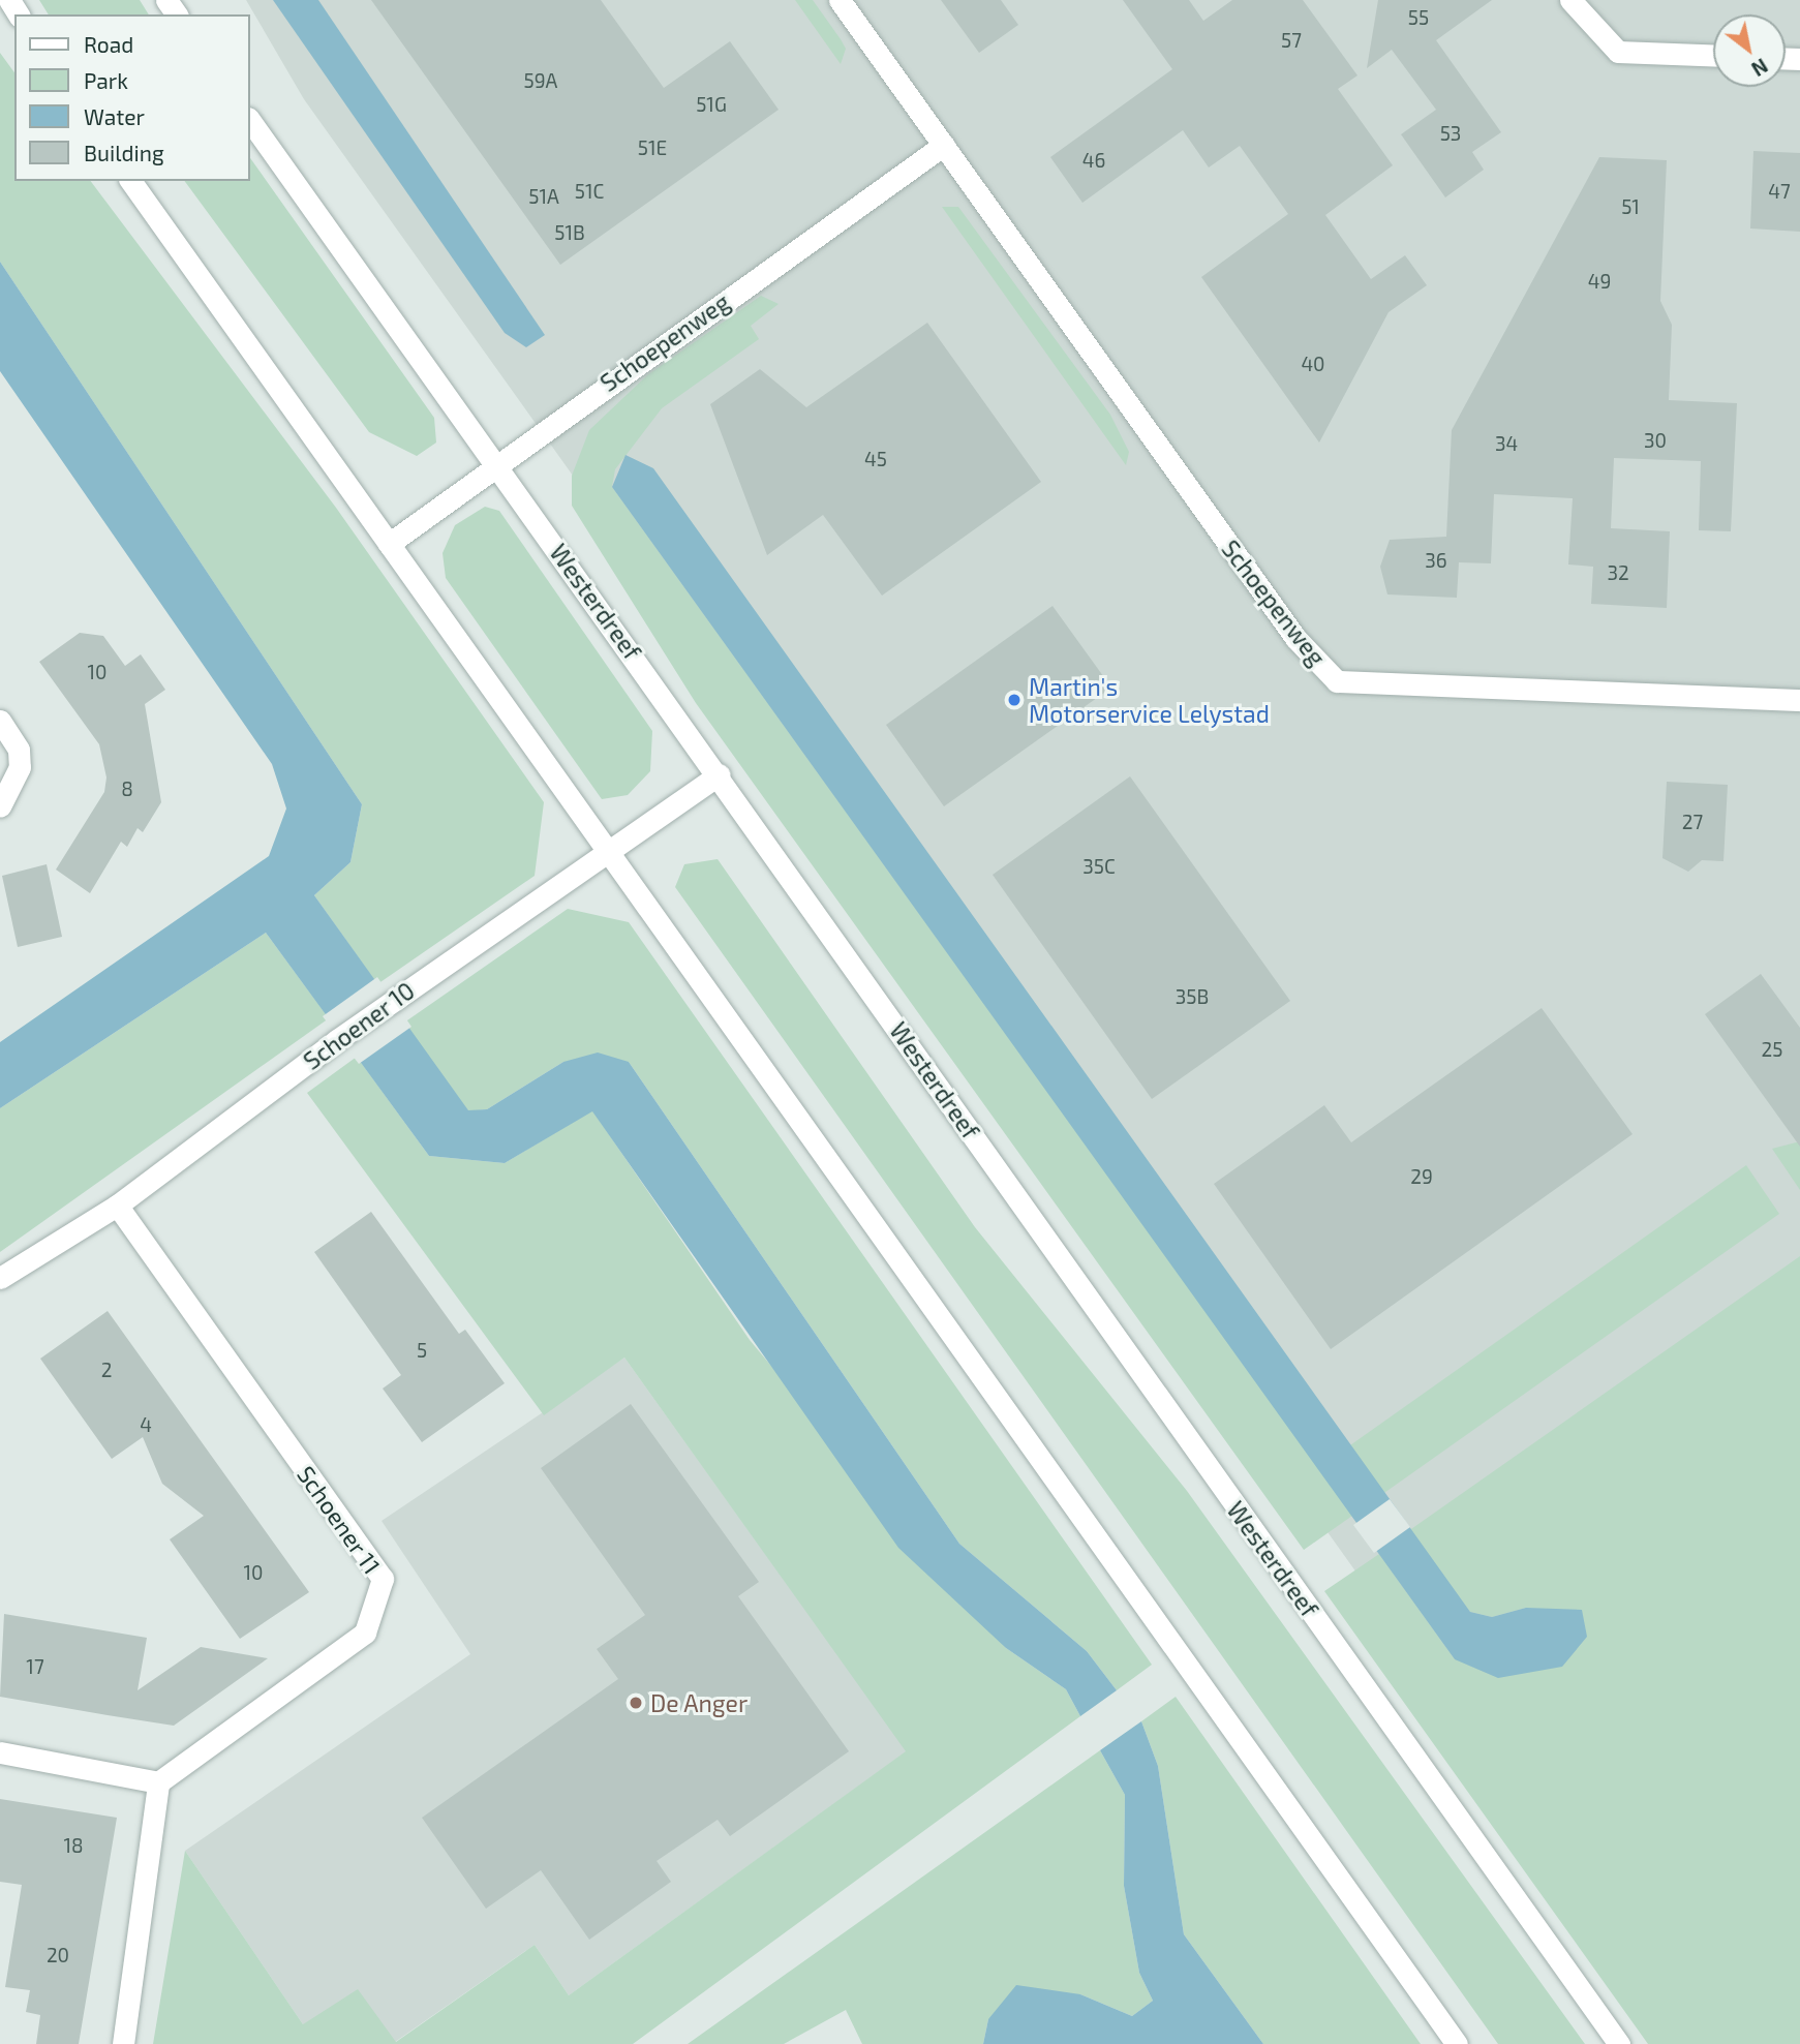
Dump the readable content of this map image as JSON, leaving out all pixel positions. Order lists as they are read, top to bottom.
{
  "streets": {
    "main road": [
      "Schoepenweg",
      "Westerdreef",
      "Schoener 10",
      "Schoener 11"
    ]
  },
  "crossings": [
    ["Schoepenweg", "Westerdreef"],
    ["Westerdreef", "Schoener 10"],
    ["Schoener 10", "Schoener 11"]
  ],
  "places": ["Martin's Motorservice Lelystad", "De Anger"],
  "house_numbers": [
    "55",
    "57",
    "59A",
    "51G",
    "53",
    "51E",
    "46",
    "51C",
    "47",
    "51A",
    "51",
    "51B",
    "49",
    "40",
    "30",
    "34",
    "45",
    "36",
    "32",
    "10",
    "8",
    "27",
    "35C",
    "35B",
    "25",
    "29",
    "5",
    "2",
    "4",
    "10",
    "17",
    "18",
    "20"
  ],
  "legend": [
    "Road",
    "Park",
    "Water",
    "Building"
  ],
  "north": "bottom right"
}
